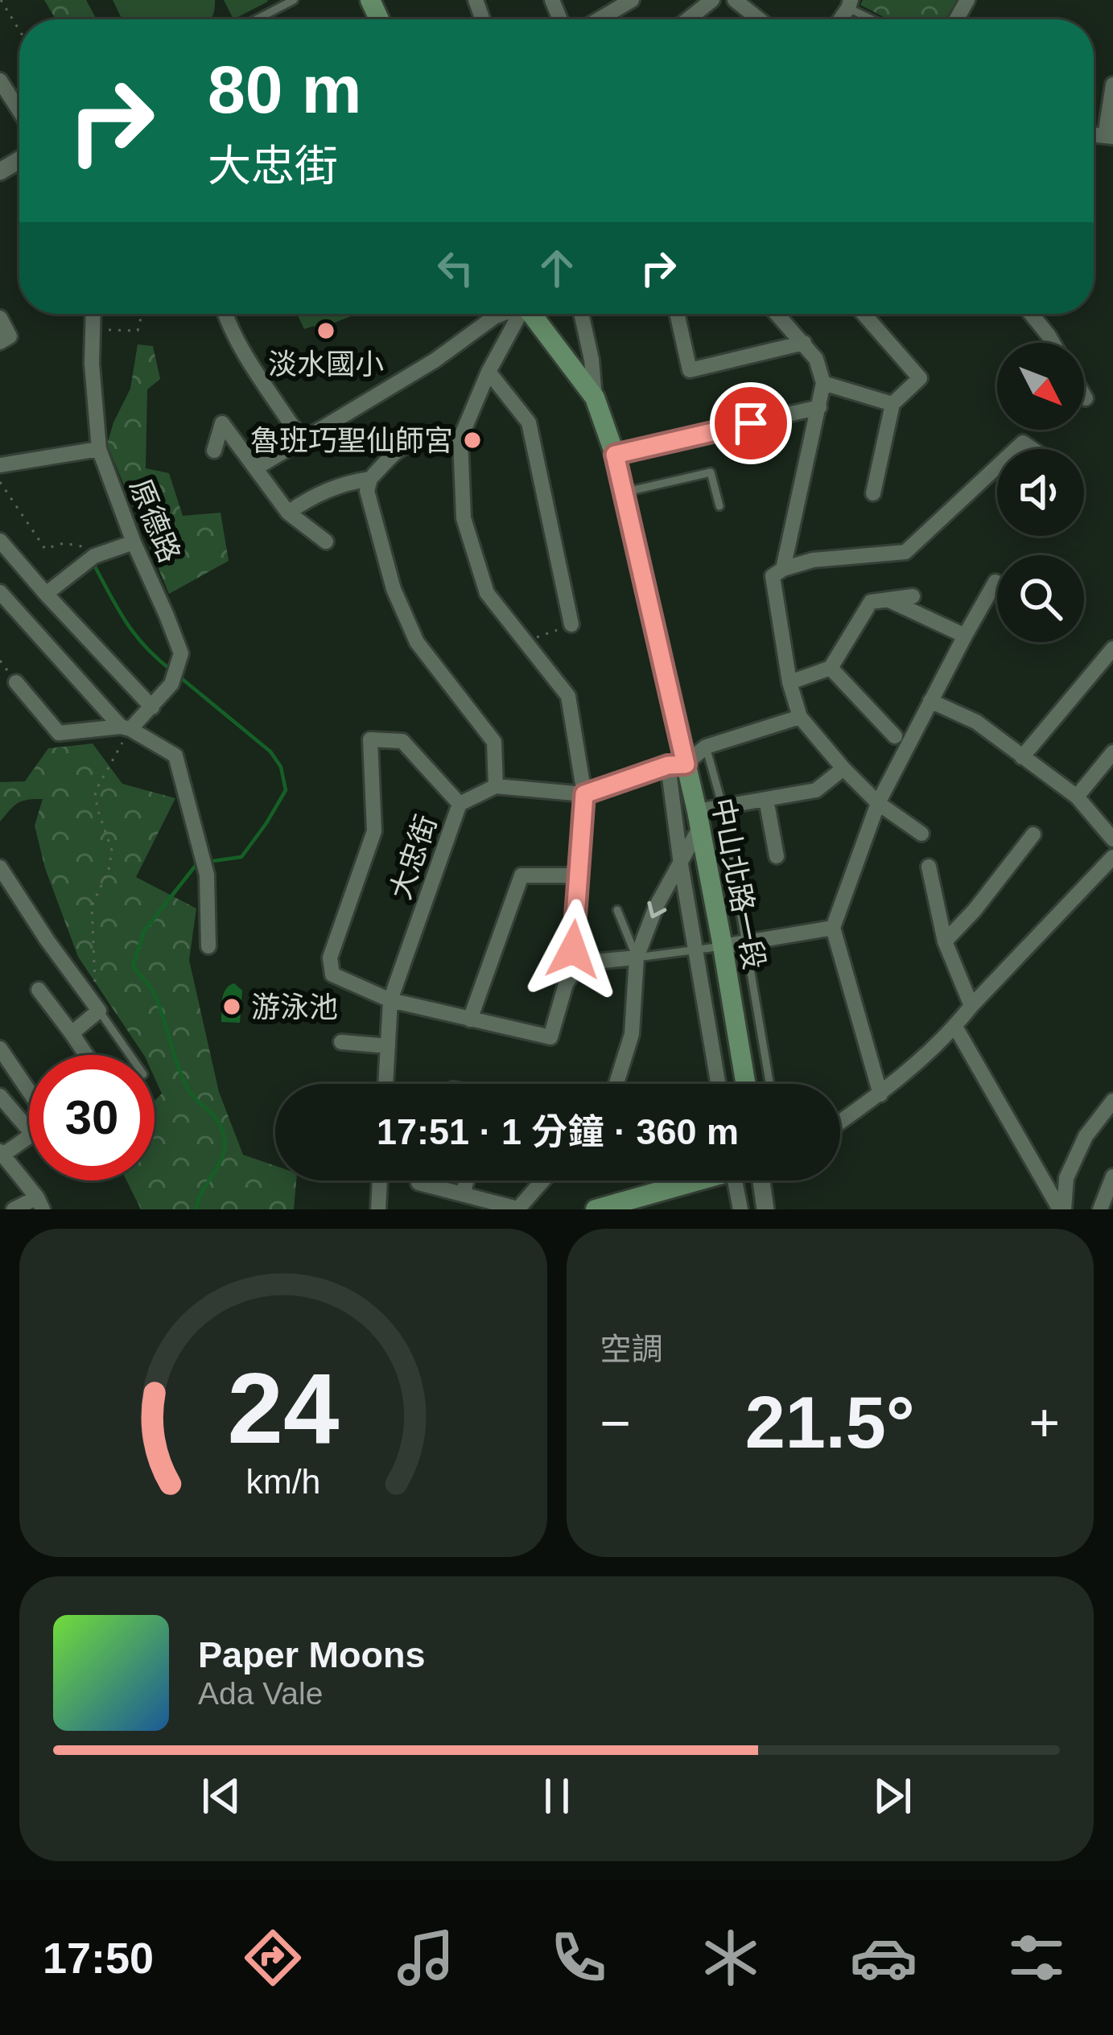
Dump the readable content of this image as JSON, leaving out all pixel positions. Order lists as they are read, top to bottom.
{
  "streets": {
    "main road": ["中山北路一段"],
    "street": ["原德路", "大忠街"]
  },
  "places": ["淡水國小", "魯班巧聖仙師宮", "游泳池"],
  "north": "bottom right",
  "page": {
    "turn": ["80 m", "大忠街"],
    "limit": "30",
    "trip": "17:51 · 1 分鐘 · 360 m",
    "tile": "空調",
    "heat": ["−", "21.5°", "+"],
    "song": ["Paper Moons", "Ada Vale"],
    "tabs": "17:50",
    "gauge": ["24", "km/h"]
  }
}
